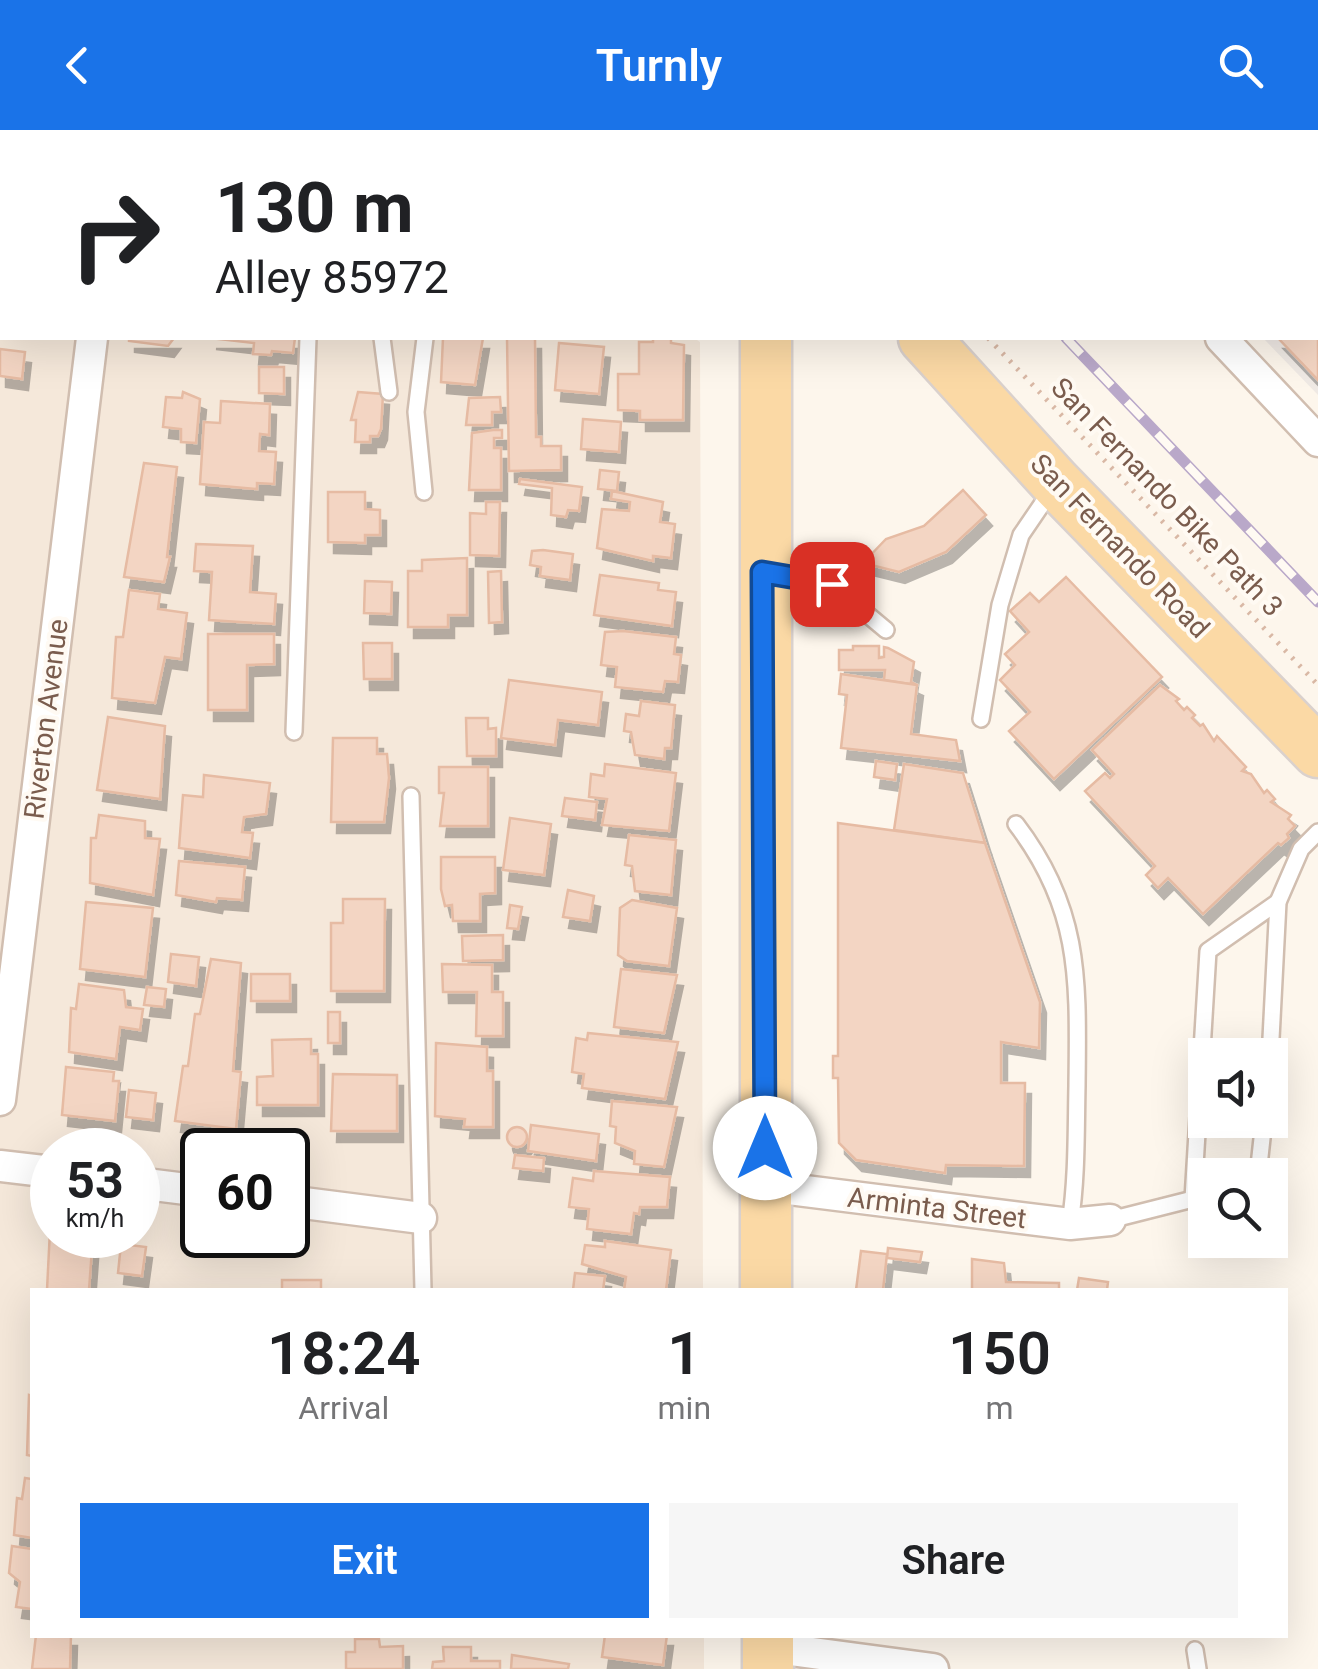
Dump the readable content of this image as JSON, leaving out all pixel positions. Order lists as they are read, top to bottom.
{
  "streets": {
    "main road": ["San Fernando Road"],
    "street": ["Riverton Avenue", "Arminta Street"],
    "path": ["San Fernando Bike Path 3"]
  },
  "page": {
    "header": "Turnly",
    "turn": ["130 m", "Alley 85972"],
    "speed": "53 km/h",
    "limit": "60",
    "eta": [
      "18:24",
      "Arrival",
      "1",
      "min",
      "150",
      "m"
    ],
    "buttons": ["Exit", "Share"]
  }
}
